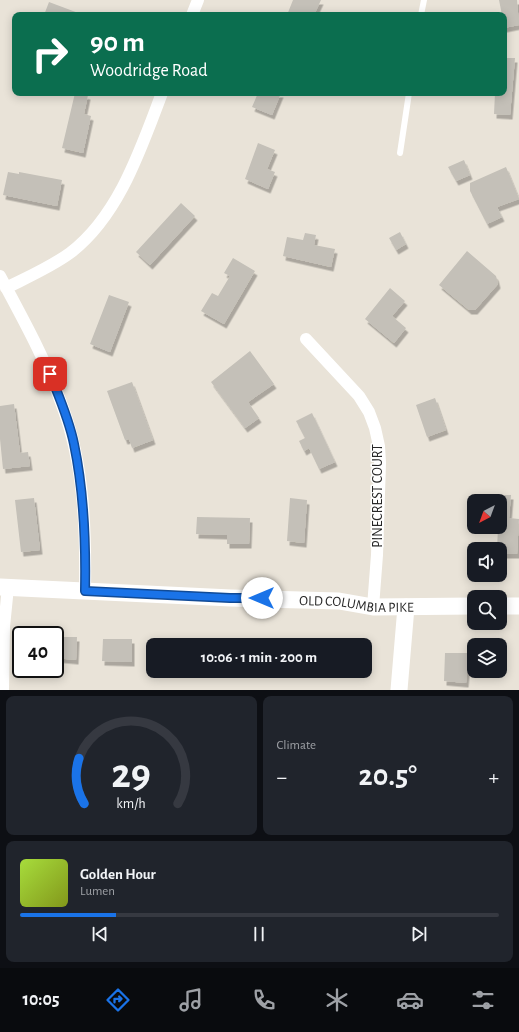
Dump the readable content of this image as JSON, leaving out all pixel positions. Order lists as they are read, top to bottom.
{
  "streets": {
    "street": ["PINECREST COURT", "OLD COLUMBIA PIKE"]
  },
  "crossings": [
    ["PINECREST COURT", "OLD COLUMBIA PIKE"]
  ],
  "north": "bottom left",
  "page": {
    "turn": ["90 m", "Woodridge Road"],
    "limit": "40",
    "trip": "10:06 · 1 min · 200 m",
    "tile": "Climate",
    "heat": ["−", "20.5°", "+"],
    "song": ["Golden Hour", "Lumen"],
    "tabs": "10:05",
    "gauge": ["29", "km/h"]
  }
}
